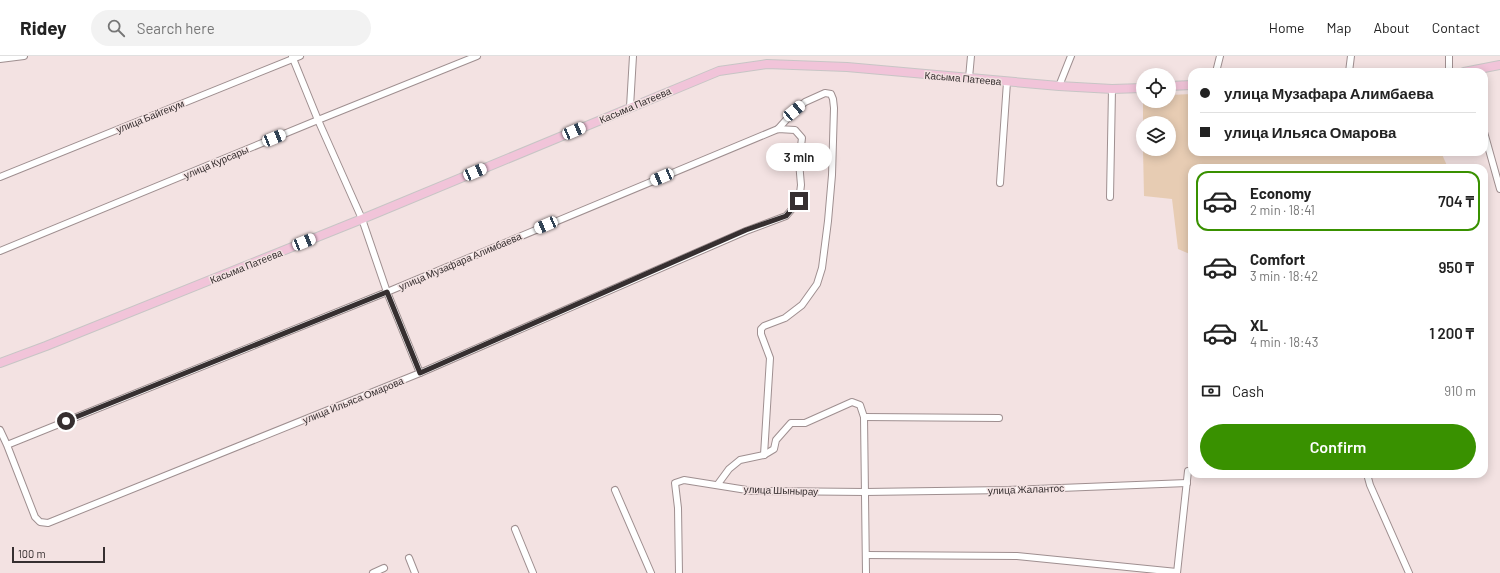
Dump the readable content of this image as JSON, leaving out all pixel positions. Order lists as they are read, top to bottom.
{
  "streets": {
    "main road": ["Касыма Патеева"],
    "street": [
      "улица Байгекум",
      "улица Курсары",
      "улица Музафара Алимбаева",
      "улица Ильяса Омарова",
      "улица Жалантос",
      "улица Шынырау"
    ]
  },
  "crossings": [
    ["улица Музафара Алимбаева", "улица Ильяса Омарова"],
    ["улица Жалантос", "улица Шынырау"]
  ],
  "scale_bar": "100 m",
  "page": {
    "header": "Ridey",
    "search": "Search here",
    "nav": [
      "Home",
      "Map",
      "About",
      "Contact"
    ],
    "banner": ["улица Музафара Алимбаева", "улица Ильяса Омарова"],
    "bubble": "3 min",
    "list": [
      {
        "name": "Economy",
        "note": "2 min · 18:41",
        "value": "704 ₸"
      },
      {
        "name": "Comfort",
        "note": "3 min · 18:42",
        "value": "950 ₸"
      },
      {
        "name": "XL",
        "note": "4 min · 18:43",
        "value": "1 200 ₸"
      }
    ],
    "pay": ["Cash", "910 m"],
    "buttons": "Confirm",
    "scale": "100 m"
  }
}
